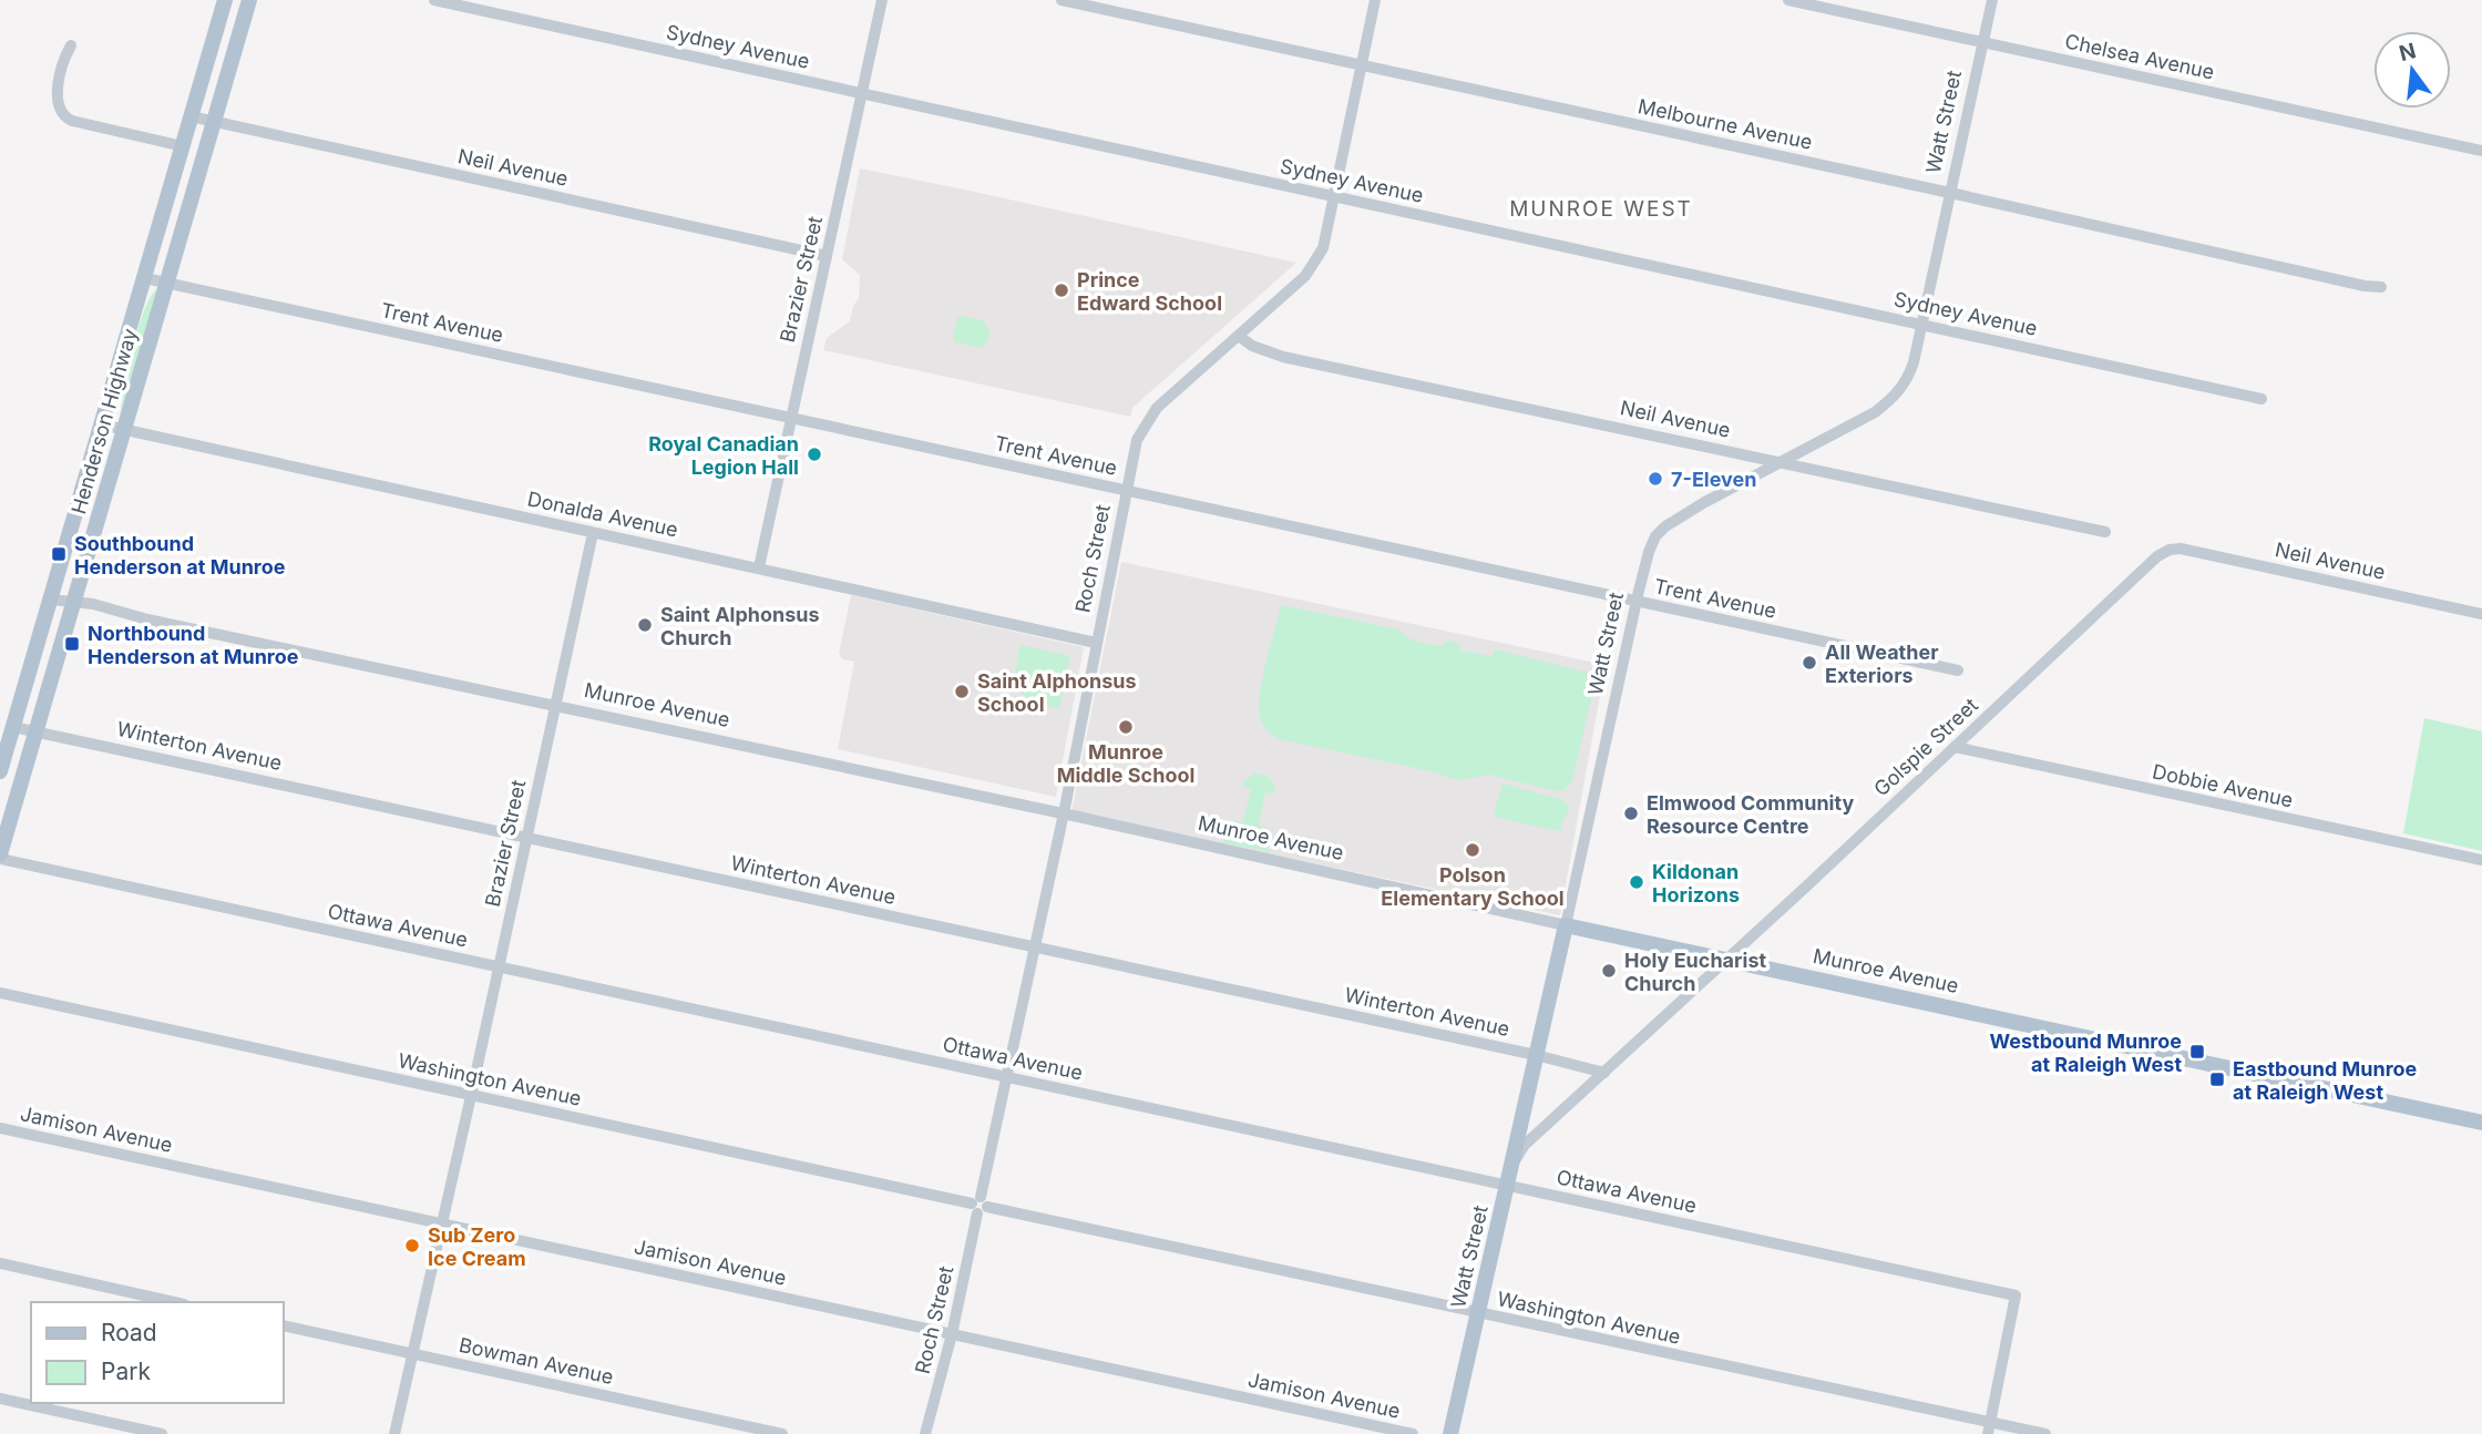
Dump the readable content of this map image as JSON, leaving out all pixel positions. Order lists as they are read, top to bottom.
{
  "streets": {
    "main road": ["Watt Street", "Henderson Highway", "Munroe Avenue"],
    "street": [
      "Sydney Avenue",
      "Chelsea Avenue",
      "Melbourne Avenue",
      "Neil Avenue",
      "Brazier Street",
      "Trent Avenue",
      "Donalda Avenue",
      "Roch Street",
      "Winterton Avenue",
      "Golspie Street",
      "Dobbie Avenue",
      "Ottawa Avenue",
      "Washington Avenue",
      "Jamison Avenue",
      "Bowman Avenue"
    ]
  },
  "crossings": [
    ["Sydney Avenue", "Watt Street"],
    ["Sydney Avenue", "Brazier Street"],
    ["Sydney Avenue", "Roch Street"],
    ["Chelsea Avenue", "Watt Street"],
    ["Watt Street", "Melbourne Avenue"],
    ["Watt Street", "Neil Avenue"],
    ["Watt Street", "Trent Avenue"],
    ["Watt Street", "Munroe Avenue"],
    ["Watt Street", "Winterton Avenue"],
    ["Watt Street", "Golspie Street"],
    ["Watt Street", "Ottawa Avenue"],
    ["Watt Street", "Washington Avenue"],
    ["Melbourne Avenue", "Roch Street"],
    ["Neil Avenue", "Brazier Street"],
    ["Neil Avenue", "Henderson Highway"],
    ["Neil Avenue", "Roch Street"],
    ["Neil Avenue", "Golspie Street"],
    ["Brazier Street", "Trent Avenue"],
    ["Brazier Street", "Donalda Avenue"],
    ["Brazier Street", "Munroe Avenue"],
    ["Brazier Street", "Winterton Avenue"],
    ["Brazier Street", "Ottawa Avenue"],
    ["Brazier Street", "Washington Avenue"],
    ["Brazier Street", "Jamison Avenue"],
    ["Brazier Street", "Bowman Avenue"],
    ["Trent Avenue", "Henderson Highway"],
    ["Trent Avenue", "Roch Street"],
    ["Henderson Highway", "Donalda Avenue"],
    ["Henderson Highway", "Munroe Avenue"],
    ["Henderson Highway", "Winterton Avenue"],
    ["Henderson Highway", "Ottawa Avenue"],
    ["Donalda Avenue", "Roch Street"],
    ["Roch Street", "Munroe Avenue"],
    ["Roch Street", "Winterton Avenue"],
    ["Roch Street", "Ottawa Avenue"],
    ["Roch Street", "Washington Avenue"],
    ["Roch Street", "Jamison Avenue"],
    ["Munroe Avenue", "Golspie Street"],
    ["Winterton Avenue", "Golspie Street"],
    ["Golspie Street", "Dobbie Avenue"],
    ["Golspie Street", "Ottawa Avenue"],
    ["Ottawa Avenue", "Washington Avenue"]
  ],
  "districts": ["MUNROE WEST"],
  "places": {
    "other": [
      "Prince Edward School",
      "Royal Canadian Legion Hall",
      "7-Eleven",
      "Saint Alphonsus Church",
      "All Weather Exteriors",
      "Saint Alphonsus School",
      "Munroe Middle School",
      "Elmwood Community Resource Centre",
      "Polson Elementary School",
      "Kildonan Horizons",
      "Holy Eucharist Church",
      "Sub Zero Ice Cream"
    ],
    "transit": [
      "Southbound Henderson at Munroe",
      "Northbound Henderson at Munroe",
      "Westbound Munroe at Raleigh West",
      "Eastbound Munroe at Raleigh West"
    ]
  },
  "legend": ["Road", "Park"],
  "north": "top"
}
